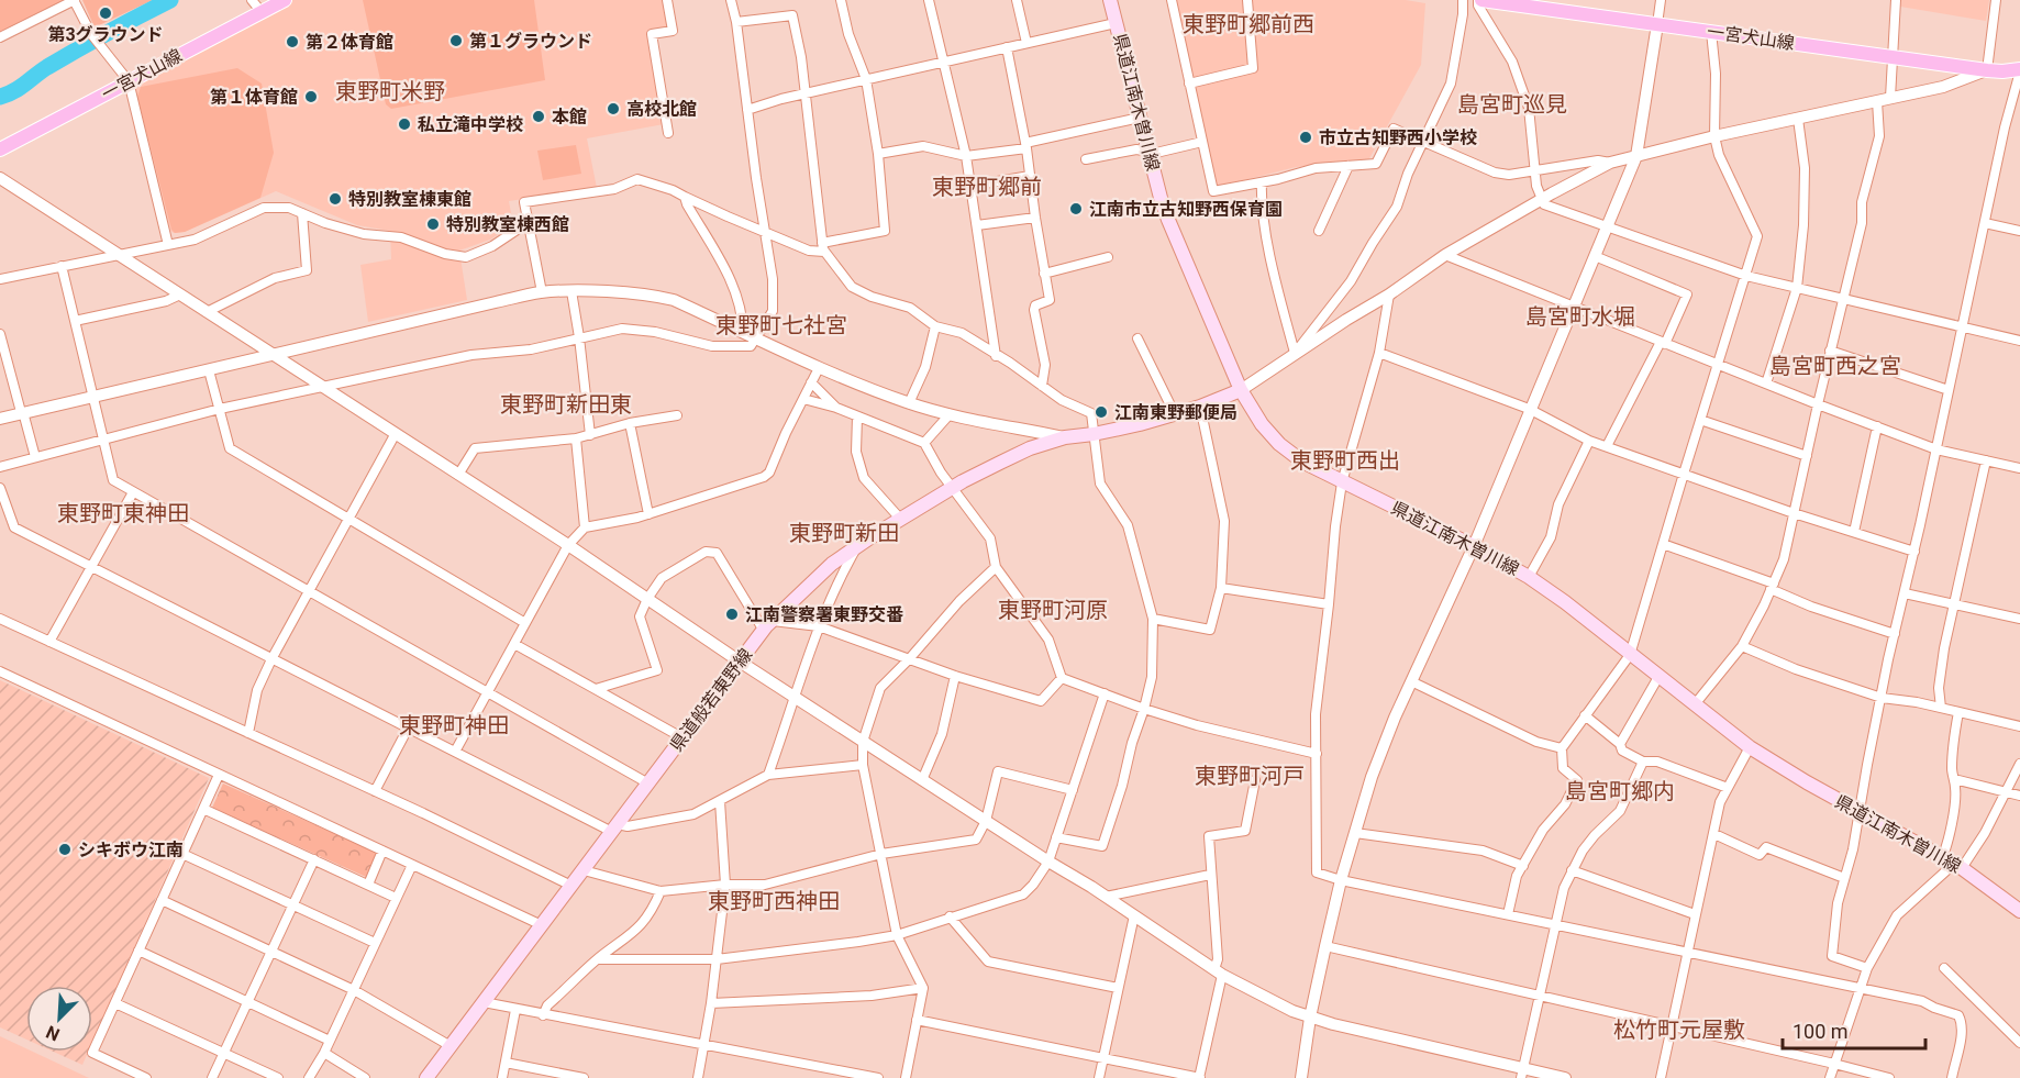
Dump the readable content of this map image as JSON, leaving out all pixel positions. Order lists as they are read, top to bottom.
{
  "streets": {
    "main road": ["一宮犬山線", "県道江南木曽川線", "県道般若東野線"]
  },
  "crossings": [
    ["県道江南木曽川線", "県道般若東野線"]
  ],
  "districts": [
    "東野町郷前西",
    "東野町米野",
    "島宮町巡見",
    "東野町郷前",
    "島宮町水堀",
    "東野町七社宮",
    "島宮町西之宮",
    "東野町新田東",
    "東野町西出",
    "東野町東神田",
    "東野町新田",
    "東野町河原",
    "東野町神田",
    "東野町河戸",
    "島宮町郷内",
    "東野町西神田",
    "松竹町元屋敷"
  ],
  "places": [
    "第3グラウンド",
    "第１グラウンド",
    "第２体育館",
    "第１体育館",
    "高校北館",
    "本館",
    "私立滝中学校",
    "市立古知野西小学校",
    "特別教室棟東館",
    "江南市立古知野西保育園",
    "特別教室棟西館",
    "江南東野郵便局",
    "江南警察署東野交番",
    "シキボウ江南"
  ],
  "scale_bar": "100 m",
  "north": "bottom left"
}
